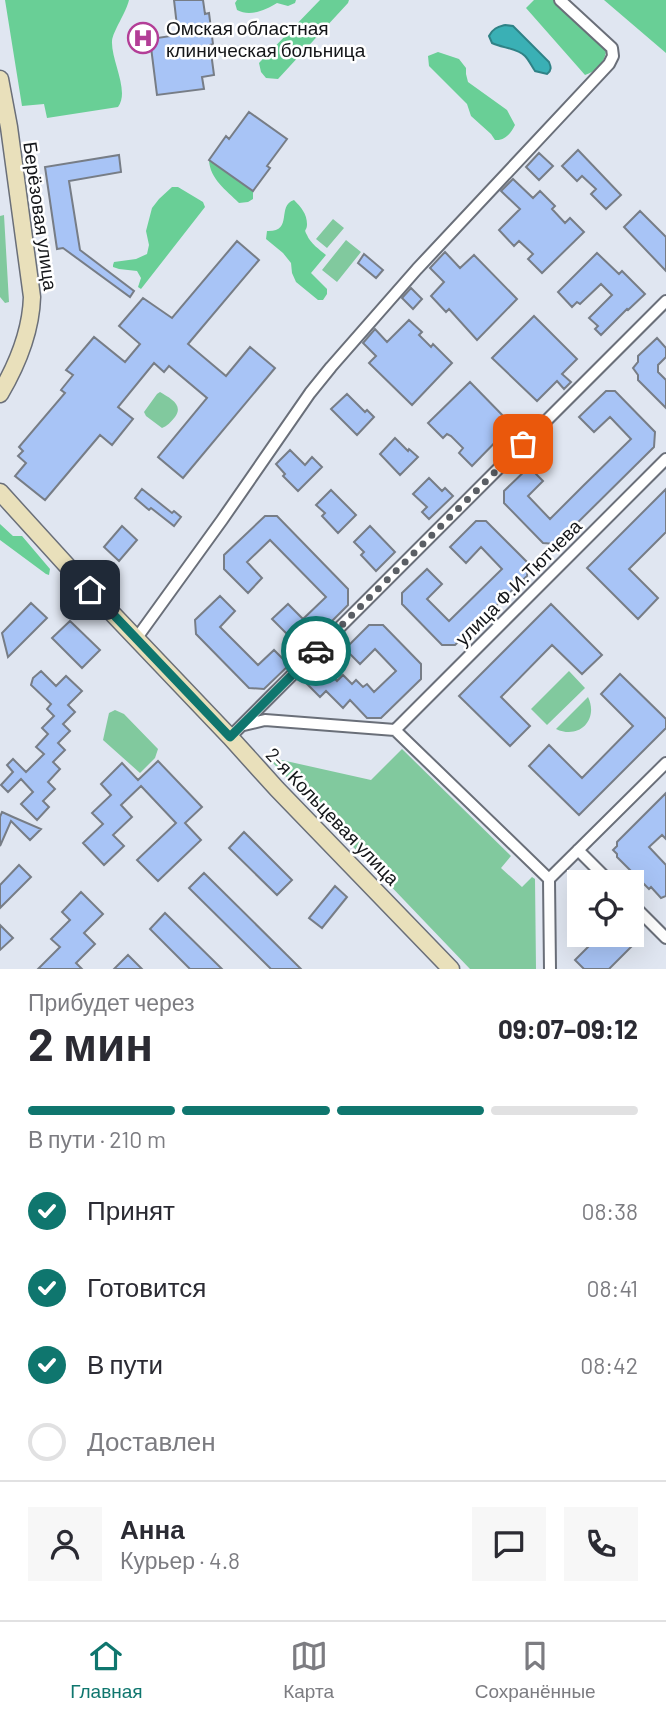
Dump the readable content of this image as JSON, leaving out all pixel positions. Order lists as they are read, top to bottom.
{
  "streets": {
    "main road": ["Берёзовая улица", "2-я Кольцевая улица"],
    "street": ["улица Ф.И.Тютчева"]
  },
  "places": {
    "hospital": ["Омская областная клиническая больница"]
  },
  "page": {
    "heading": ["2 мин", "Прибудет через", "09:07–09:12"],
    "panel": ["Анна", "Курьер · 4.8"],
    "bar": "В пути · 210 m",
    "list": [
      ["Принят", "08:38"],
      ["Готовится", "08:41"],
      ["В пути", "08:42"],
      "Доставлен"
    ],
    "tabs": ["Главная", "Карта", "Сохранённые"]
  }
}
